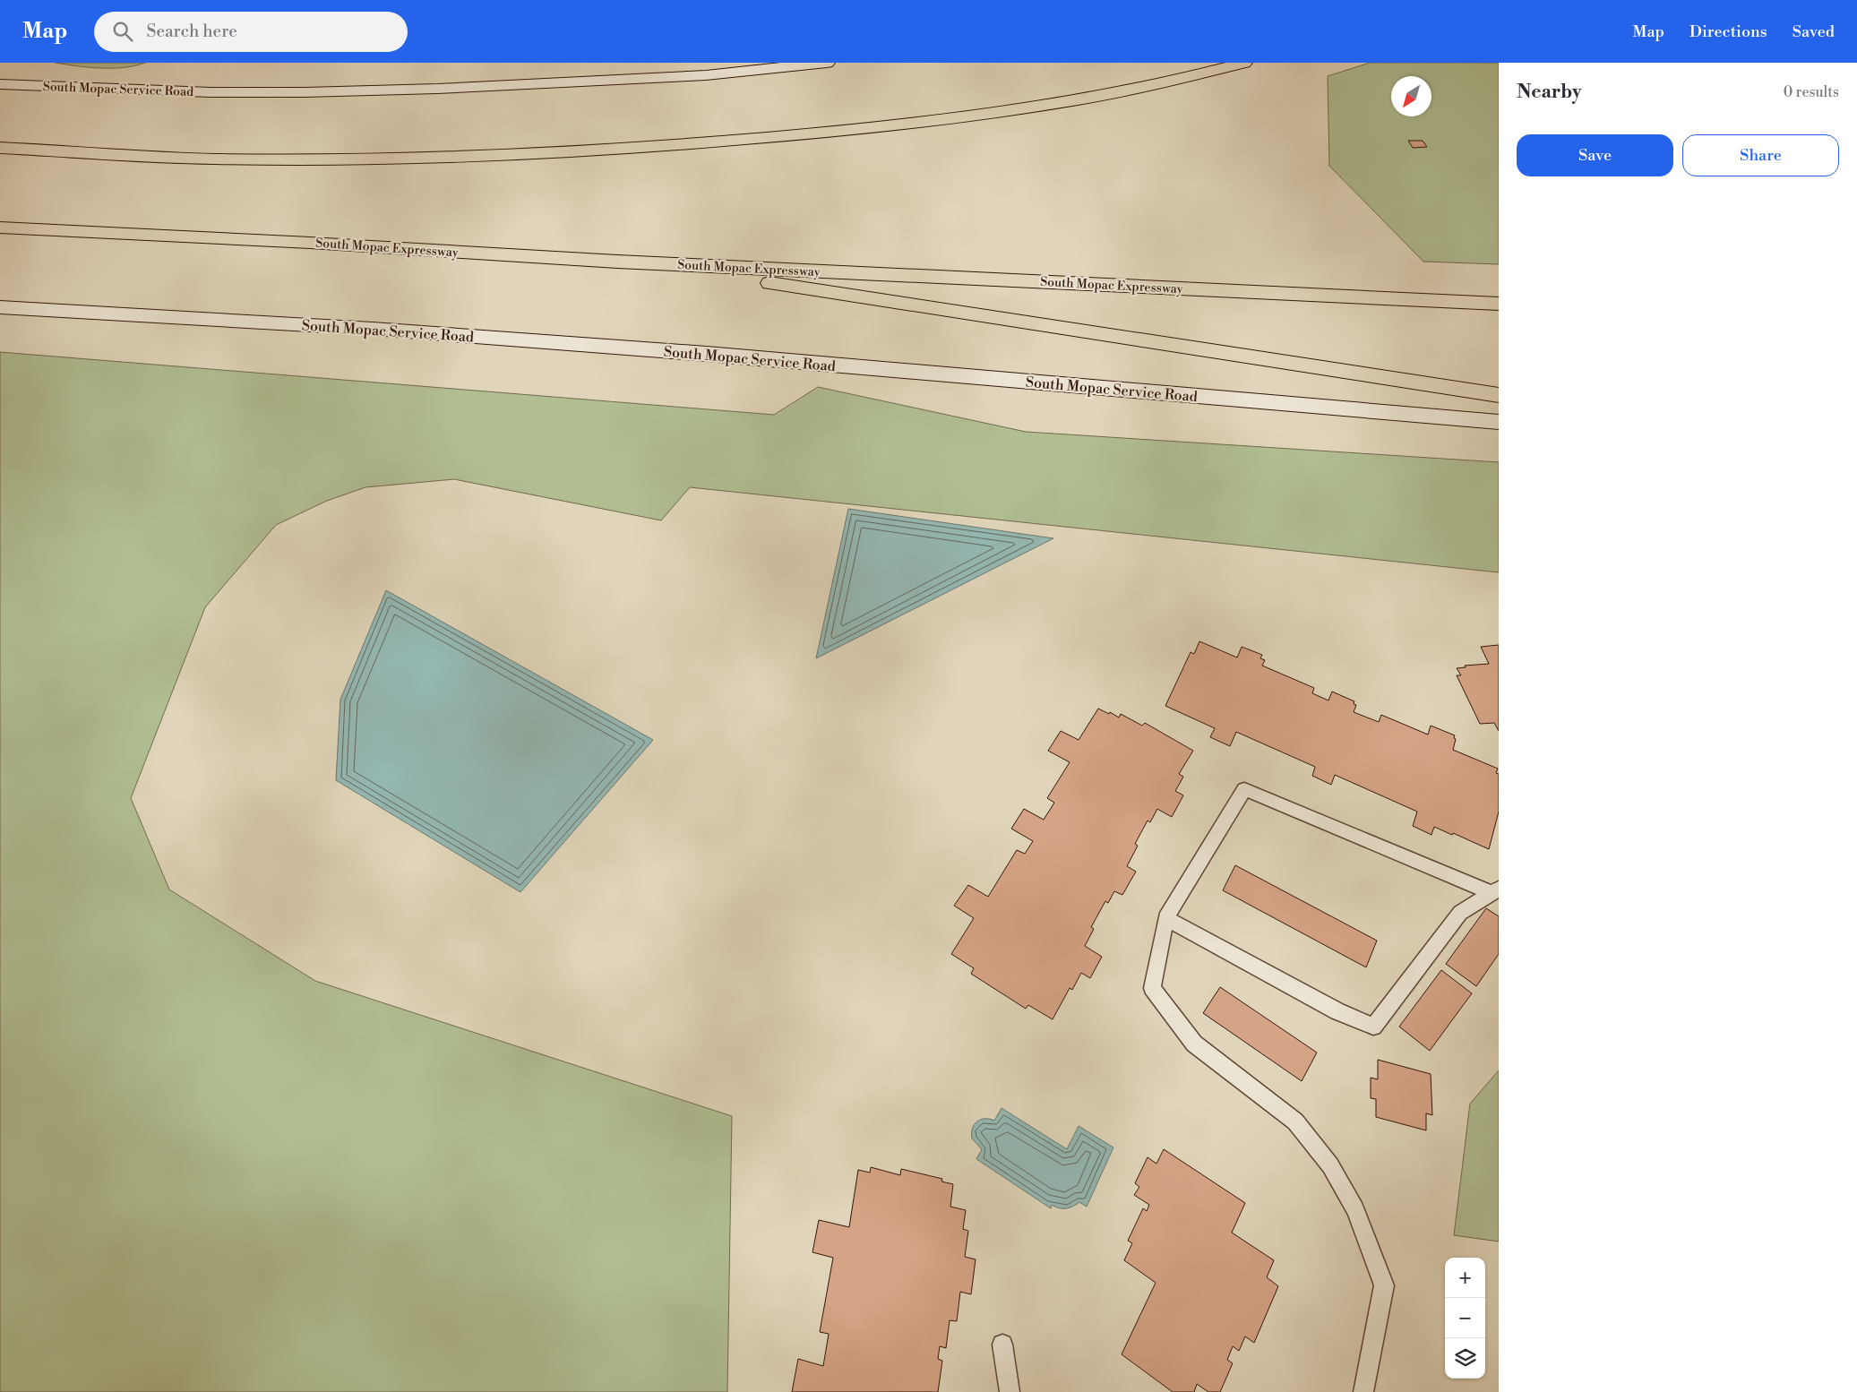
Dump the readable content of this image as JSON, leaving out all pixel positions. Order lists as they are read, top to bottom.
{
  "streets": {
    "highway": ["South Mopac Expressway"],
    "main road": ["South Mopac Service Road"]
  },
  "north": "bottom left",
  "page": {
    "header": "Map",
    "search": "Search here",
    "nav": ["Map", "Directions", "Saved"],
    "heading": ["Nearby", "0 results"],
    "buttons": ["Save", "Share"],
    "map_buttons": ["+", "−"]
  }
}
